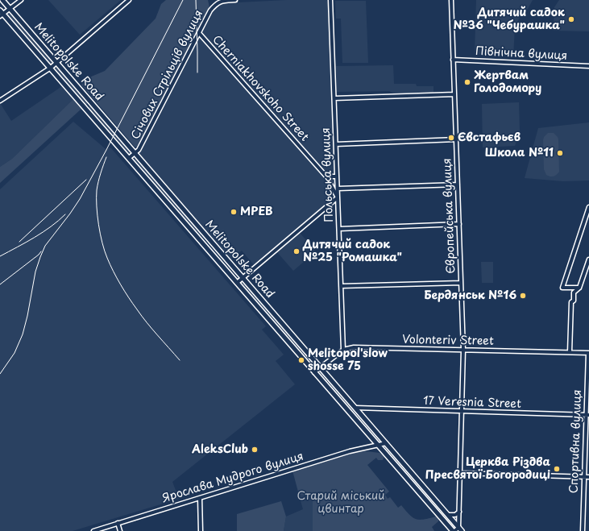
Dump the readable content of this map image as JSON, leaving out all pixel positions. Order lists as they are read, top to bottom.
{
  "streets": {
    "main road": ["Melitopolske Road"],
    "street": [
      "Північна вулиця",
      "Січових Стрільців вулиця",
      "Cherniakhovskoho Street",
      "Польська вулиця",
      "Європейська вулиця",
      "Volonteriv Street",
      "17 Veresnia Street",
      "Спортивна вулиця",
      "Ярослава Мудрого вулиця"
    ]
  },
  "crossings": [
    ["Північна вулиця", "Європейська вулиця"],
    ["Melitopolske Road", "Січових Стрільців вулиця"],
    ["Melitopolske Road", "Європейська вулиця"],
    ["Melitopolske Road", "Volonteriv Street"],
    ["Melitopolske Road", "17 Veresnia Street"],
    ["Melitopolske Road", "Ярослава Мудрого вулиця"],
    ["Січових Стрільців вулиця", "Cherniakhovskoho Street"],
    ["Cherniakhovskoho Street", "Польська вулиця"],
    ["Польська вулиця", "Volonteriv Street"],
    ["Європейська вулиця", "Volonteriv Street"],
    ["Європейська вулиця", "17 Veresnia Street"],
    ["Volonteriv Street", "Спортивна вулиця"],
    ["17 Veresnia Street", "Спортивна вулиця"]
  ],
  "parks": ["Старий міський цвинтар"],
  "places": [
    "Дитячий садок №36 \"Чебурашка\"",
    "Жертвам Голодомору",
    "Євстафьєв",
    "Школа №11",
    "МРЕВ",
    "Дитячий садок №25 \"Ромашка\"",
    "Бердянськ №16",
    "Melitopol'slow shosse 75",
    "AleksClub",
    "Церква Різдва Пресвятої Богородиці"
  ]
}
